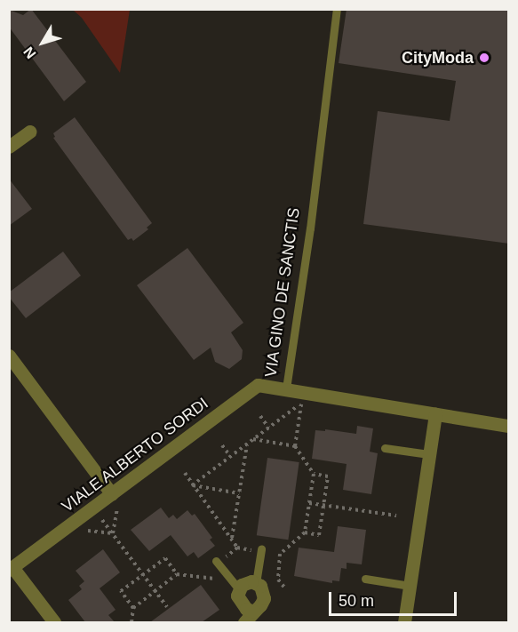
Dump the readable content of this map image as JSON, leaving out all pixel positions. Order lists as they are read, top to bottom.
{
  "streets": {
    "street": ["VIA GINO DE SANCTIS", "VIALE ALBERTO SORDI"]
  },
  "crossings": [
    ["VIA GINO DE SANCTIS", "VIALE ALBERTO SORDI"]
  ],
  "places": ["CityModa"],
  "scale_bar": "50 m",
  "north": "bottom left"
}
